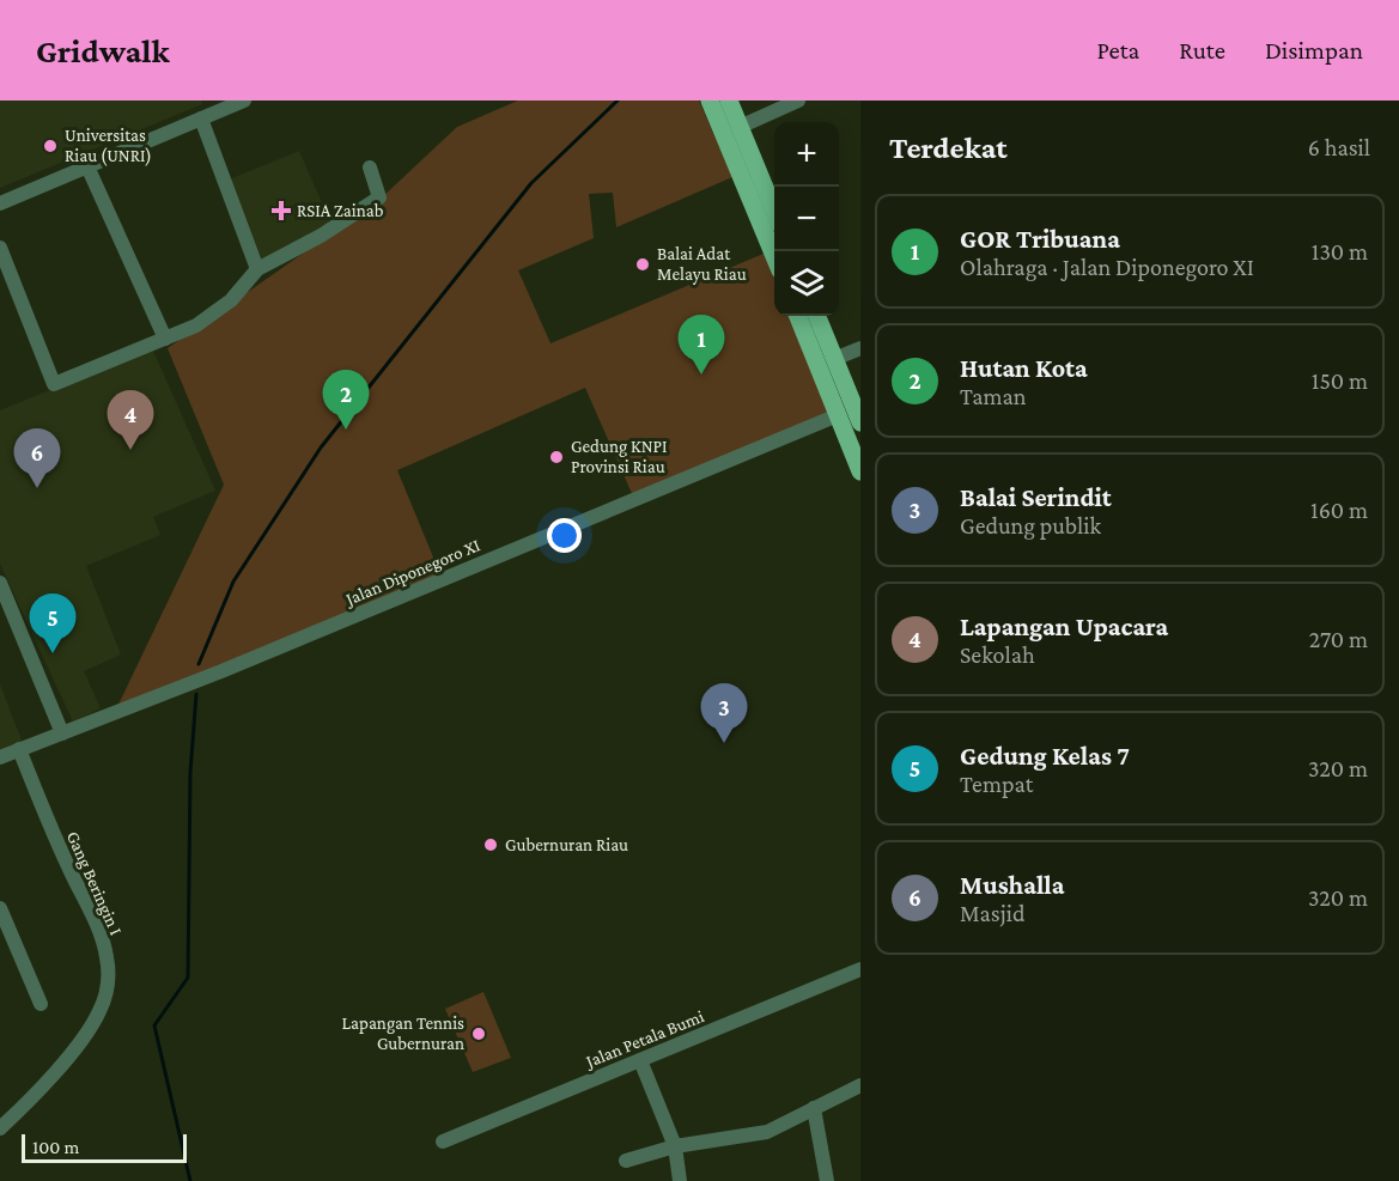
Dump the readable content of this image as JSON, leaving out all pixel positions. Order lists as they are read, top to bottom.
{
  "streets": {
    "street": ["Jalan Diponegoro XI", "Gang Beringin I", "Jalan Petala Bumi"]
  },
  "crossings": [
    ["Jalan Diponegoro XI", "Gang Beringin I"]
  ],
  "places": {
    "other": [
      "Universitas Riau (UNRI)",
      "Balai Adat Melayu Riau",
      "Gedung KNPI Provinsi Riau",
      "Gubernuran Riau",
      "Lapangan Tennis Gubernuran"
    ],
    "health": ["RSIA Zainab"]
  },
  "scale_bar": "100 m",
  "page": {
    "header": "Gridwalk",
    "nav": ["Peta", "Rute", "Disimpan"],
    "heading": ["Terdekat", "6 hasil"],
    "map_buttons": ["+", "−"],
    "list": [
      {
        "mark": "1",
        "name": "GOR Tribuana",
        "note": "Olahraga · Jalan Diponegoro XI",
        "value": "130 m"
      },
      {
        "mark": "2",
        "name": "Hutan Kota",
        "note": "Taman",
        "value": "150 m"
      },
      {
        "mark": "3",
        "name": "Balai Serindit",
        "note": "Gedung publik",
        "value": "160 m"
      },
      {
        "mark": "4",
        "name": "Lapangan Upacara",
        "note": "Sekolah",
        "value": "270 m"
      },
      {
        "mark": "5",
        "name": "Gedung Kelas 7",
        "note": "Tempat",
        "value": "320 m"
      },
      {
        "mark": "6",
        "name": "Mushalla",
        "note": "Masjid",
        "value": "320 m"
      }
    ],
    "pins": [
      "1",
      "2",
      "4",
      "6",
      "5",
      "3"
    ],
    "scale": "100 m"
  }
}
